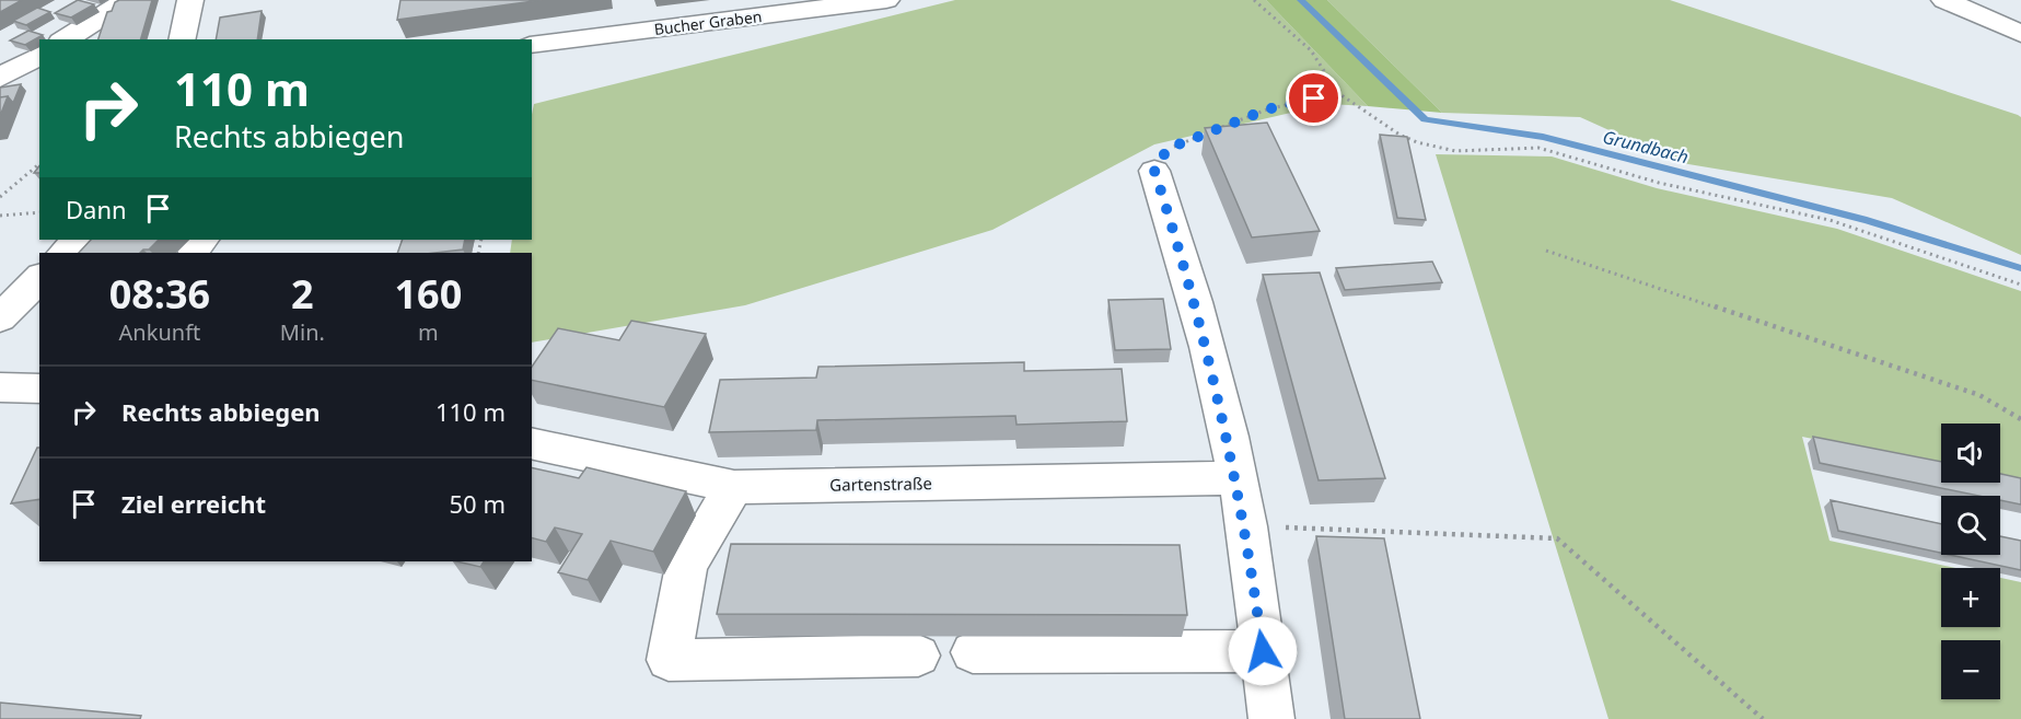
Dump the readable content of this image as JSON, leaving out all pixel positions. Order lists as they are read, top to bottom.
{
  "streets": {
    "street": ["Bucher Graben", "Gartenstraße"]
  },
  "water": ["Grundbach"],
  "page": {
    "turn": ["110 m", "Rechts abbiegen"],
    "then": "Dann",
    "eta": [
      "08:36",
      "Ankunft",
      "2",
      "Min.",
      "160",
      "m"
    ],
    "list": [
      {
        "name": "Rechts abbiegen",
        "value": "110 m"
      },
      {
        "name": "Ziel erreicht",
        "value": "50 m"
      }
    ],
    "map_buttons": ["+", "−"]
  }
}
